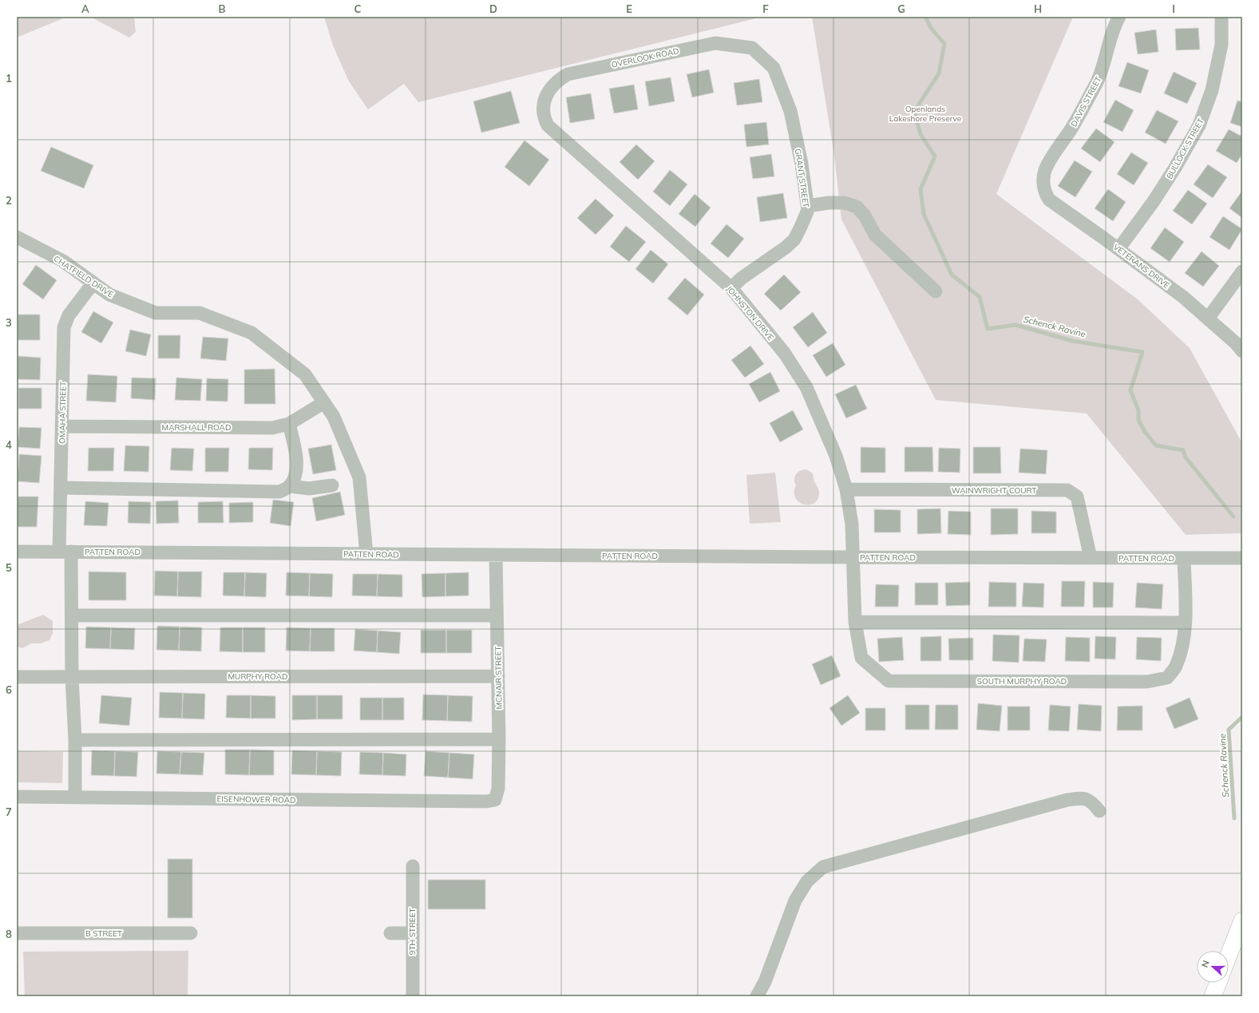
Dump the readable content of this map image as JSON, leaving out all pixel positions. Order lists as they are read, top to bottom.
{
  "streets": {
    "street": [
      "OVERLOOK ROAD",
      "DAVIS STREET",
      "BULLOCK STREET",
      "GRANT STREET",
      "VETERANS DRIVE",
      "CHATFIELD DRIVE",
      "JOHNSTON DRIVE",
      "OMAHA STREET",
      "MARSHALL ROAD",
      "WAINWRIGHT COURT",
      "PATTEN ROAD",
      "MURPHY ROAD",
      "MCNAIR STREET",
      "SOUTH MURPHY ROAD",
      "EISENHOWER ROAD",
      "9TH STREET",
      "B STREET"
    ]
  },
  "crossings": [
    ["OVERLOOK ROAD", "GRANT STREET"],
    ["OVERLOOK ROAD", "JOHNSTON DRIVE"],
    ["DAVIS STREET", "VETERANS DRIVE"],
    ["BULLOCK STREET", "VETERANS DRIVE"],
    ["GRANT STREET", "JOHNSTON DRIVE"],
    ["CHATFIELD DRIVE", "OMAHA STREET"],
    ["CHATFIELD DRIVE", "MARSHALL ROAD"],
    ["CHATFIELD DRIVE", "PATTEN ROAD"],
    ["JOHNSTON DRIVE", "WAINWRIGHT COURT"],
    ["JOHNSTON DRIVE", "PATTEN ROAD"],
    ["JOHNSTON DRIVE", "SOUTH MURPHY ROAD"],
    ["OMAHA STREET", "MARSHALL ROAD"],
    ["OMAHA STREET", "PATTEN ROAD"],
    ["OMAHA STREET", "MURPHY ROAD"],
    ["OMAHA STREET", "EISENHOWER ROAD"],
    ["WAINWRIGHT COURT", "PATTEN ROAD"],
    ["PATTEN ROAD", "MCNAIR STREET"],
    ["PATTEN ROAD", "SOUTH MURPHY ROAD"],
    ["MURPHY ROAD", "MCNAIR STREET"],
    ["MCNAIR STREET", "EISENHOWER ROAD"]
  ],
  "water": ["Schenck Ravine"],
  "parks": ["Openlands Lakeshore Preserve"],
  "north": "left",
  "grid": {
    "columns": [
      "A",
      "B",
      "C",
      "D",
      "E",
      "F",
      "G",
      "H",
      "I"
    ],
    "rows": [
      "1",
      "2",
      "3",
      "4",
      "5",
      "6",
      "7",
      "8"
    ]
  }
}
